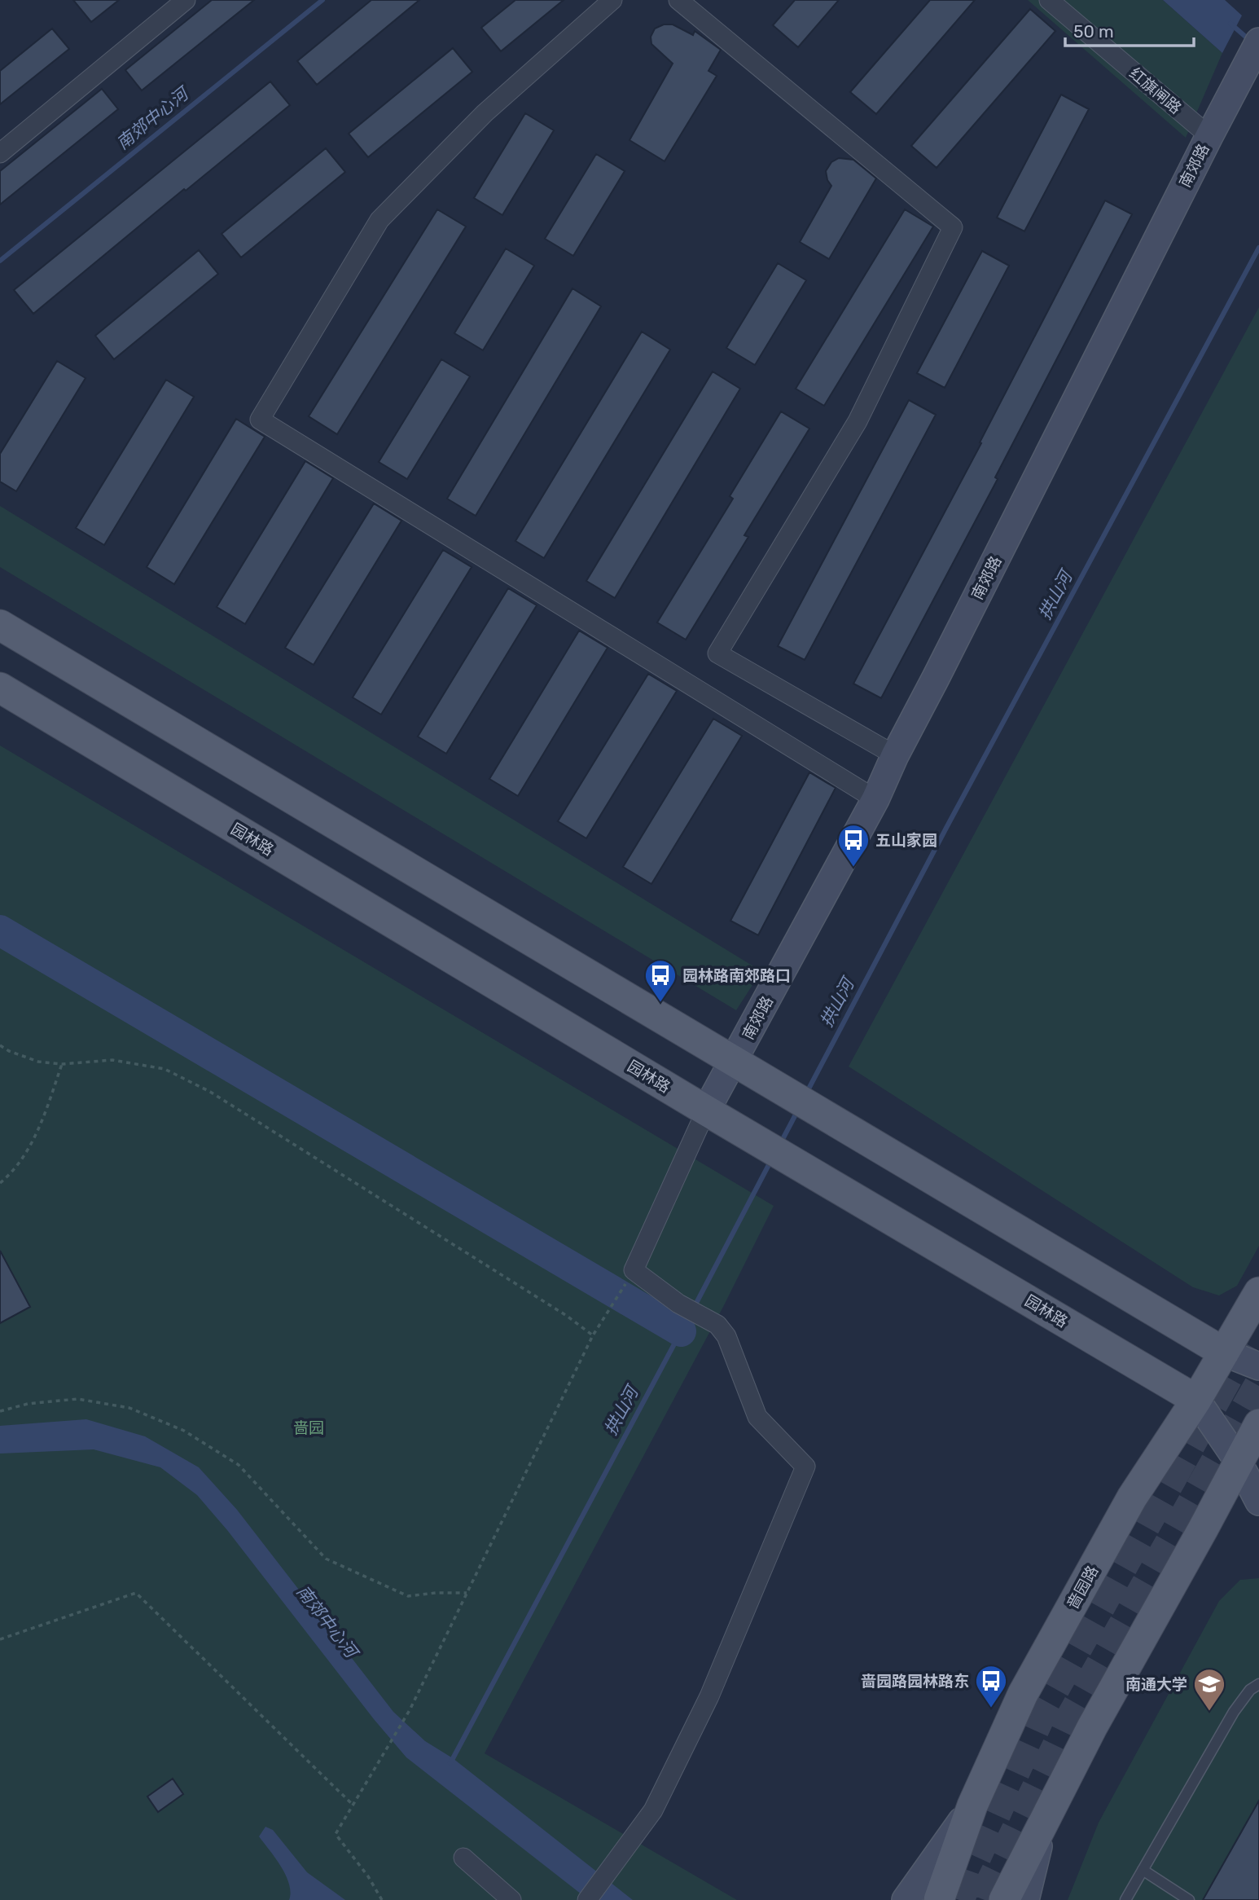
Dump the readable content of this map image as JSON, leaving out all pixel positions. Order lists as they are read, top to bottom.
{
  "streets": {
    "main road": ["园林路", "啬园路"],
    "street": ["红旗闸路", "南郊路"]
  },
  "crossings": [
    ["红旗闸路", "南郊路"],
    ["南郊路", "园林路"],
    ["园林路", "啬园路"]
  ],
  "water": ["南郊中心河", "拱山河"],
  "parks": ["啬园"],
  "places": {
    "bus stop": ["五山家园", "园林路南郊路口", "啬园路园林路东"],
    "school or university": ["南通大学"]
  },
  "scale_bar": "50 m"
}
